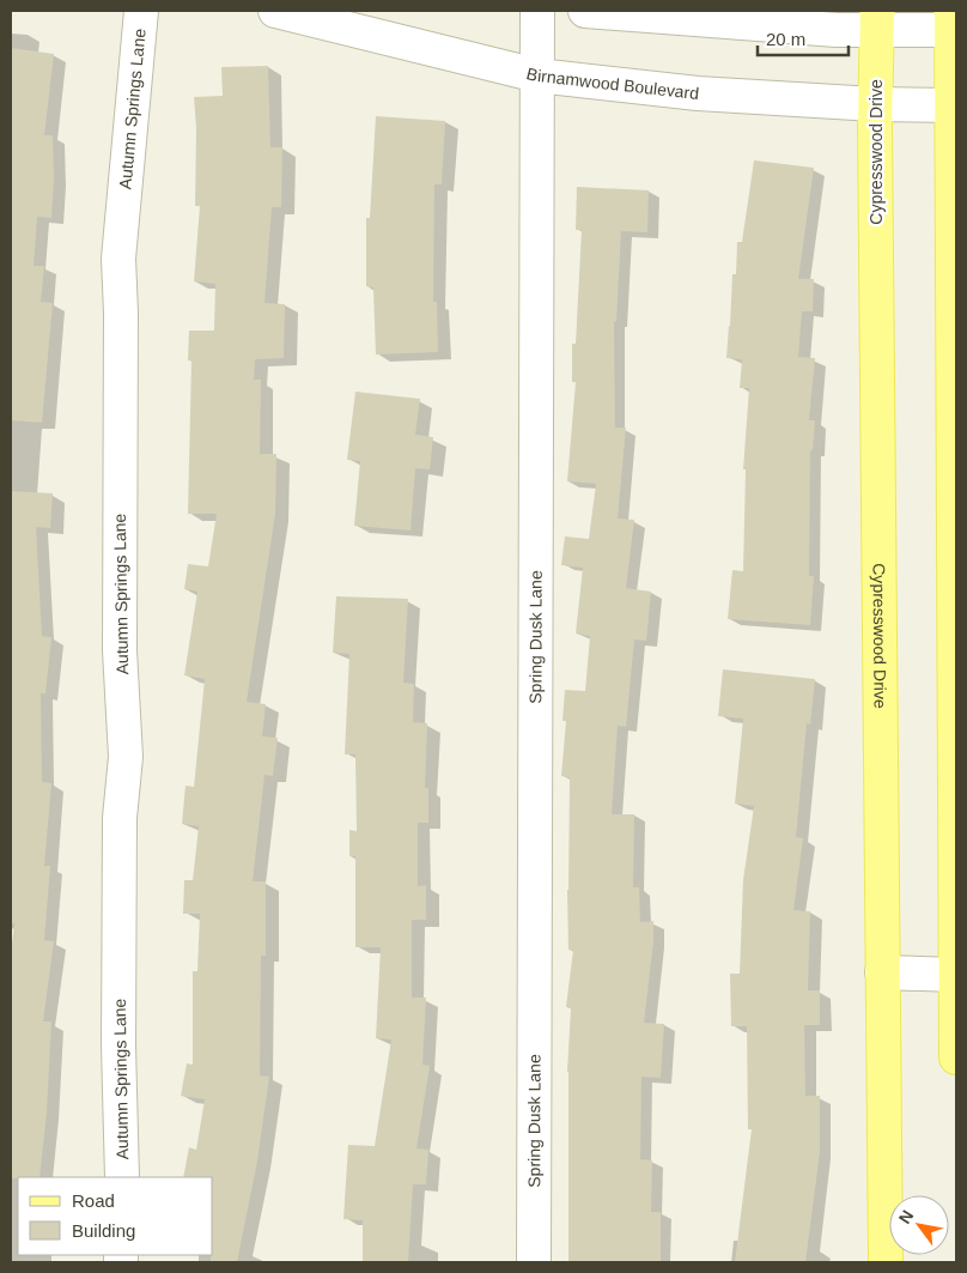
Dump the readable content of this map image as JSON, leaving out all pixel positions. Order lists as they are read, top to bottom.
{
  "streets": {
    "main road": ["Cypresswood Drive"],
    "street": ["Birnamwood Boulevard", "Autumn Springs Lane", "Spring Dusk Lane"]
  },
  "crossings": [
    ["Birnamwood Boulevard", "Cypresswood Drive"],
    ["Birnamwood Boulevard", "Spring Dusk Lane"]
  ],
  "legend": ["Road", "Building"],
  "scale_bar": "20 m",
  "north": "top left"
}
